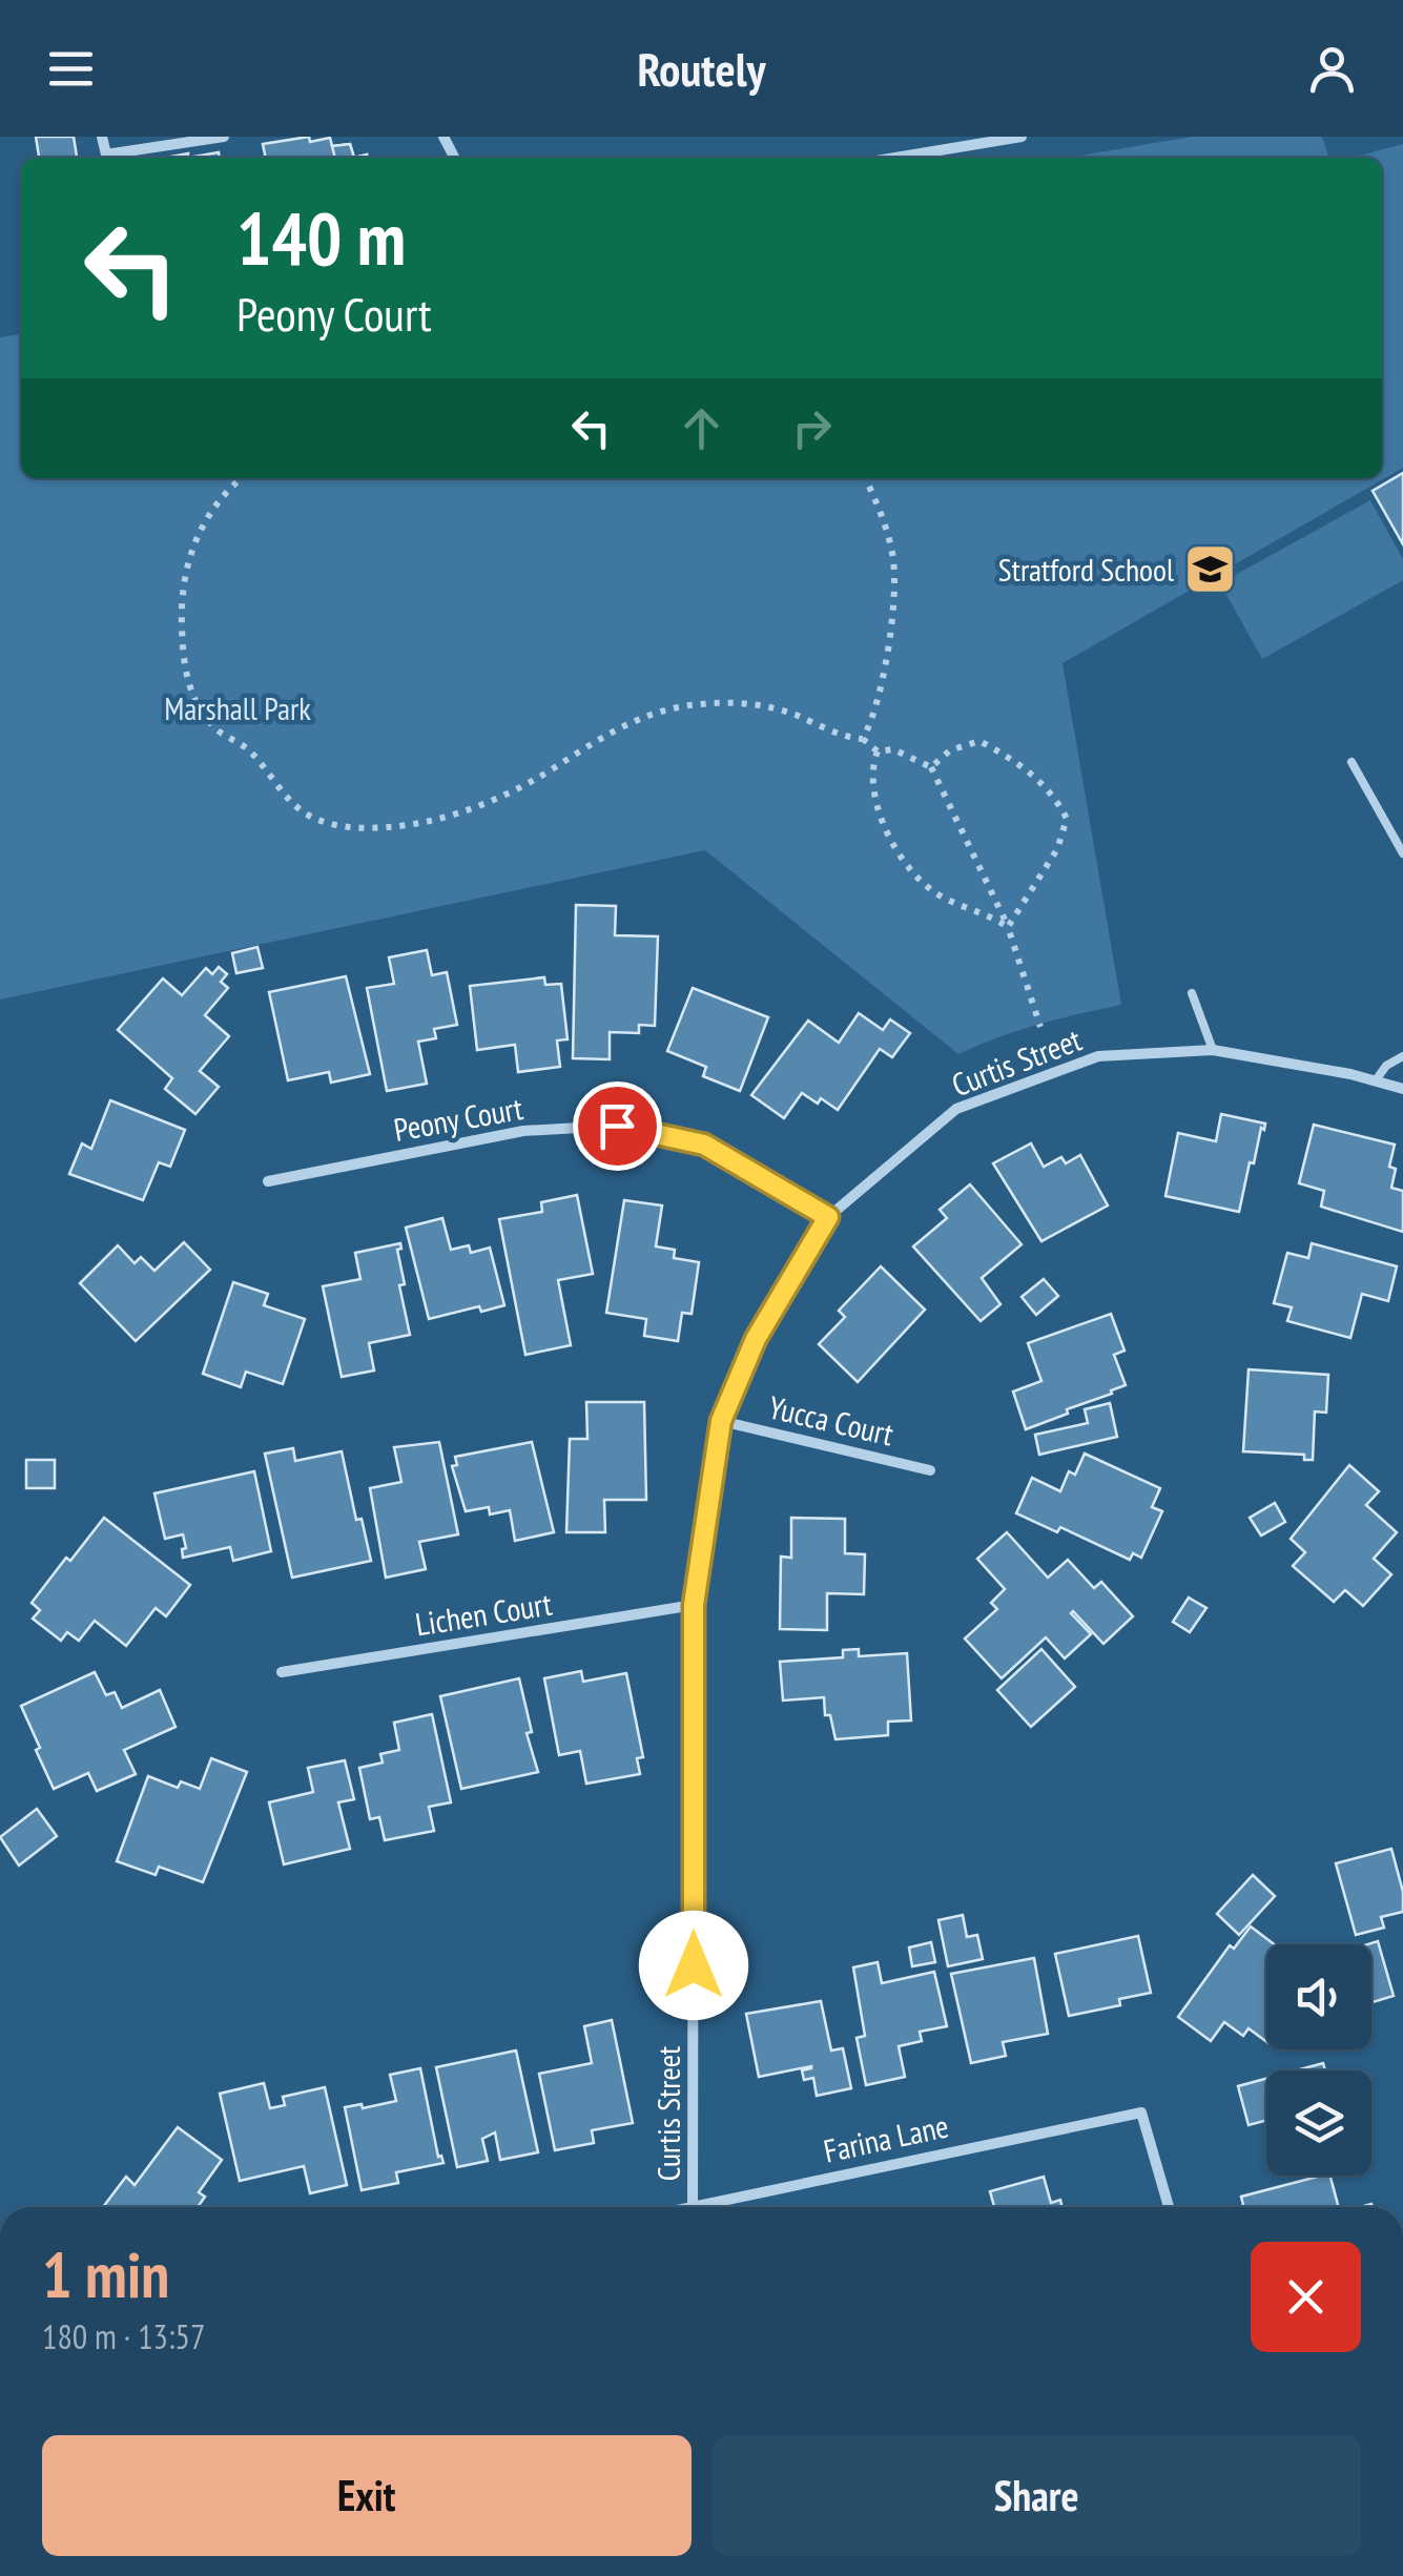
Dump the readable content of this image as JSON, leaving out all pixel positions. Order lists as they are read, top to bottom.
{
  "streets": {
    "street": [
      "Curtis Street",
      "Peony Court",
      "Yucca Court",
      "Lichen Court",
      "Farina Lane"
    ]
  },
  "crossings": [
    ["Curtis Street", "Peony Court"],
    ["Curtis Street", "Yucca Court"],
    ["Curtis Street", "Lichen Court"]
  ],
  "parks": ["Marshall Park"],
  "places": {
    "school or university": ["Stratford School"]
  },
  "page": {
    "header": "Routely",
    "turn": ["140 m", "Peony Court"],
    "heading": ["1 min", "180 m · 13:57"],
    "buttons": ["Exit", "Share"]
  }
}
